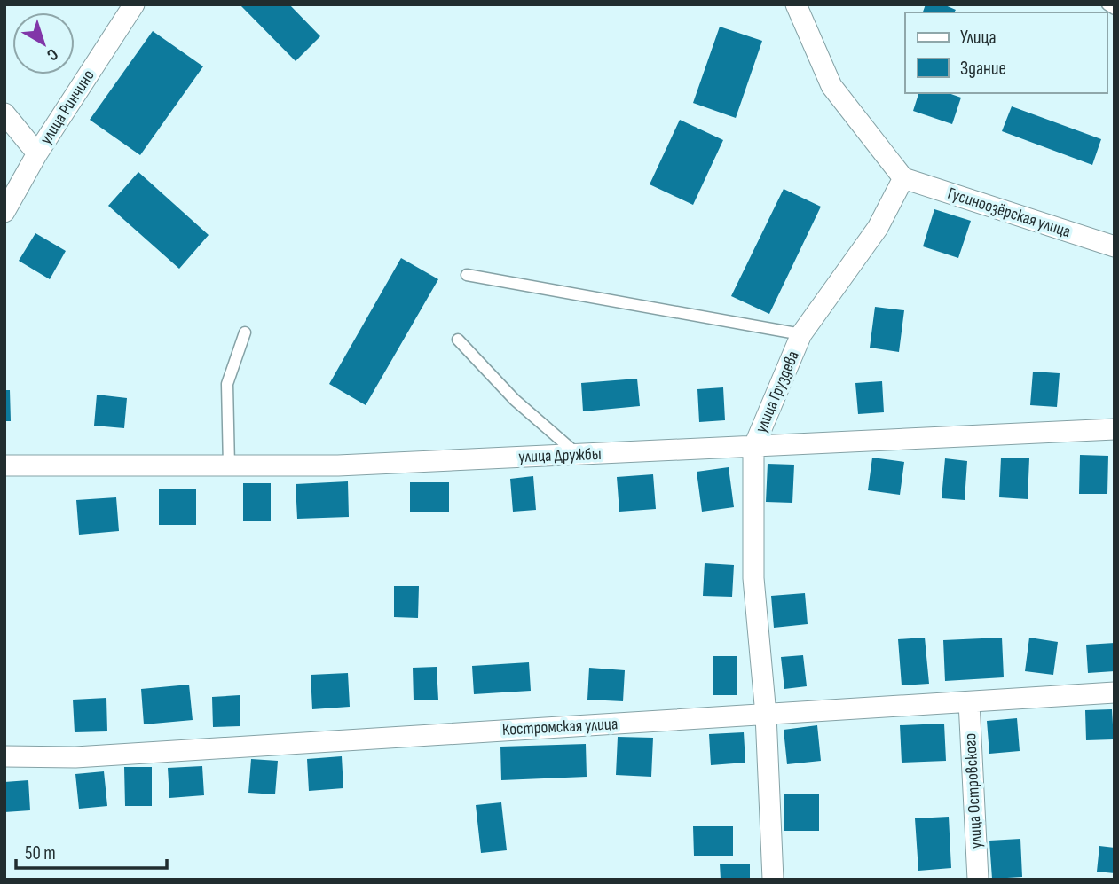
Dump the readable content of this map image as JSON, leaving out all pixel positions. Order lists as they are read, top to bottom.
{
  "streets": {
    "street": [
      "улица Ринчино",
      "Гусиноозёрская улица",
      "улица Груздева",
      "улица Дружбы",
      "Костромская улица",
      "улица Островского"
    ]
  },
  "crossings": [
    ["Гусиноозёрская улица", "улица Груздева"],
    ["улица Груздева", "улица Дружбы"],
    ["улица Груздева", "Костромская улица"],
    ["Костромская улица", "улица Островского"]
  ],
  "legend": ["Улица", "Здание"],
  "scale_bar": "50 m",
  "north": "bottom right"
}
